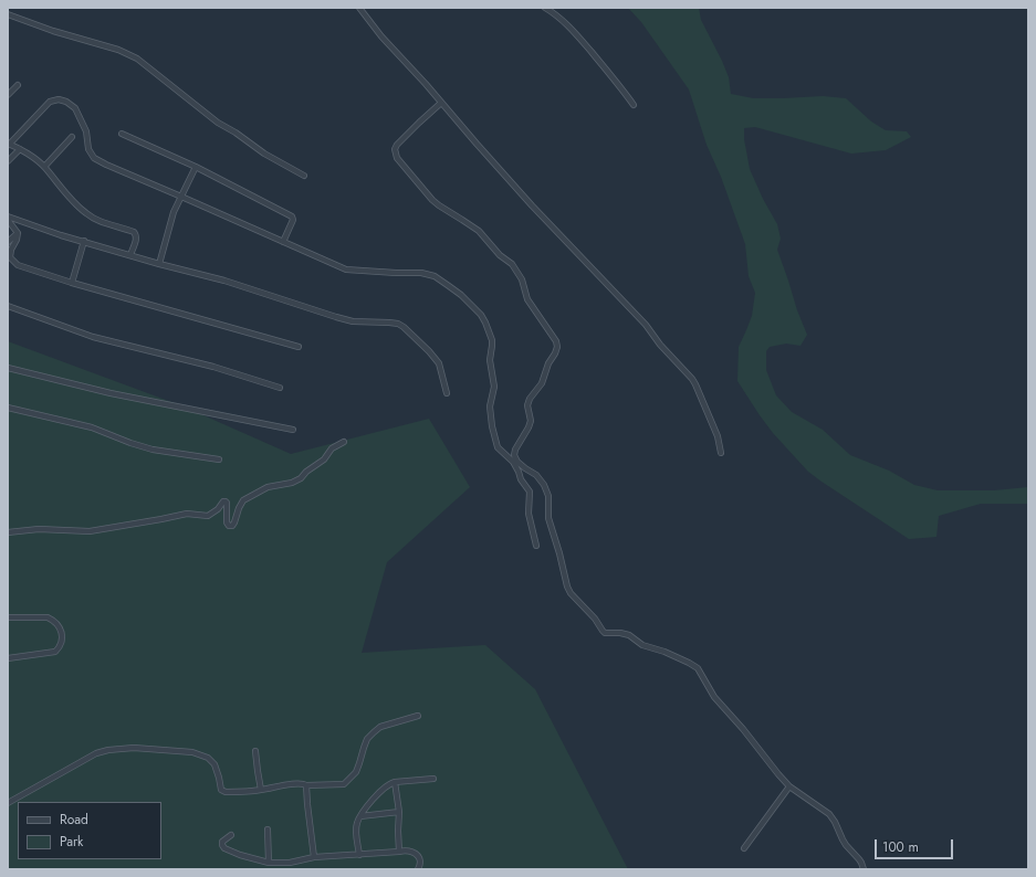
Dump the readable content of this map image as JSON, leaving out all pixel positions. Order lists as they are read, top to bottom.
{
  "legend": ["Road", "Park"],
  "scale_bar": "100 m"
}
